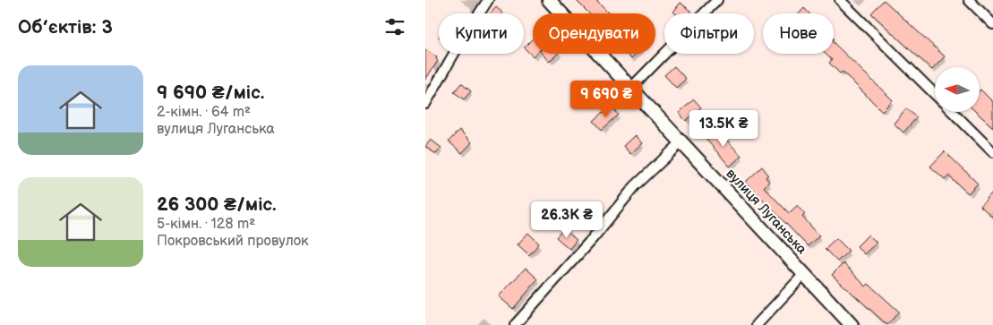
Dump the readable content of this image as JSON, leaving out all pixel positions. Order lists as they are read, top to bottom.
{
  "streets": {
    "main road": ["вулиця Луганська"]
  },
  "north": "left",
  "page": {
    "heading": "Об’єктів: 3",
    "chip": [
      "Купити",
      "Орендувати",
      "Фільтри",
      "Нове"
    ],
    "list": [
      {
        "name": "9 690 ₴/міс.",
        "note": "2-кімн. · 64 m² · вулиця Луганська"
      },
      {
        "name": "26 300 ₴/міс.",
        "note": "5-кімн. · 128 m² · Покровський провулок"
      }
    ],
    "price": ["9 690 ₴", "13.5K ₴", "26.3K ₴"]
  }
}
